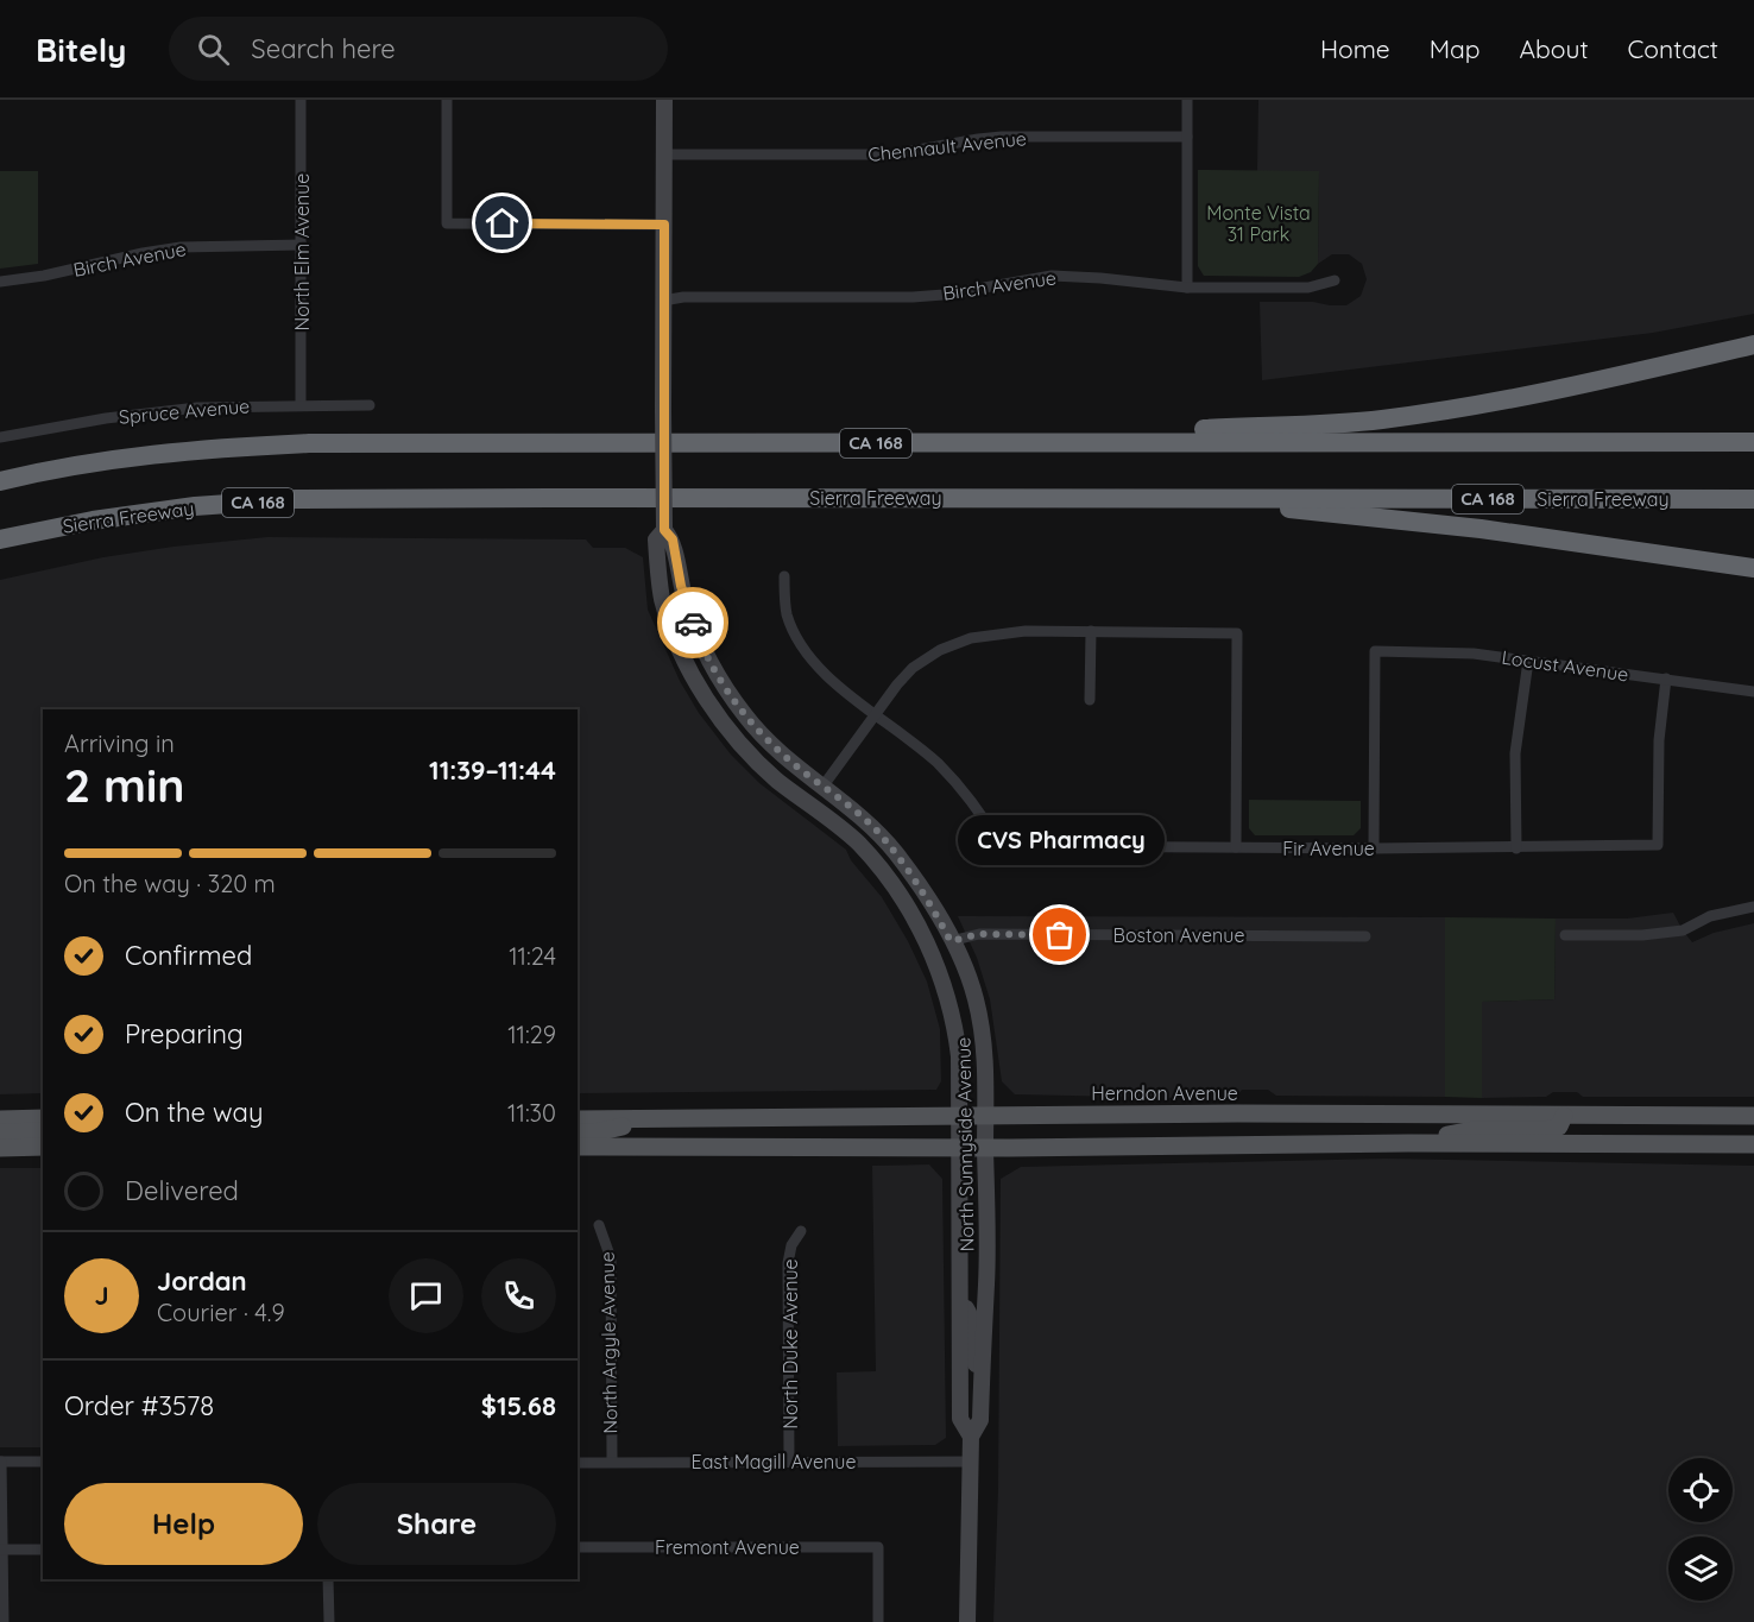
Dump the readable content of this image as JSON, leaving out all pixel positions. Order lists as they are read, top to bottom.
{
  "streets": {
    "highway": ["CA 168", "Sierra Freeway"],
    "main road": ["Herndon Avenue", "North Sunnyside Avenue"],
    "street": [
      "Chennault Avenue",
      "North Elm Avenue",
      "Birch Avenue",
      "Spruce Avenue",
      "Locust Avenue",
      "Fir Avenue",
      "Boston Avenue",
      "North Argyle Avenue",
      "North Duke Avenue",
      "East Magill Avenue",
      "Fremont Avenue"
    ]
  },
  "crossings": [
    ["Chennault Avenue", "North Sunnyside Avenue"],
    ["North Elm Avenue", "Birch Avenue"],
    ["North Elm Avenue", "Spruce Avenue"],
    ["Birch Avenue", "North Sunnyside Avenue"],
    ["Locust Avenue", "Fir Avenue"],
    ["Boston Avenue", "North Sunnyside Avenue"],
    ["Herndon Avenue", "North Sunnyside Avenue"],
    ["North Sunnyside Avenue", "East Magill Avenue"],
    ["North Argyle Avenue", "East Magill Avenue"],
    ["North Duke Avenue", "East Magill Avenue"]
  ],
  "parks": ["Monte Vista 31 Park"],
  "places": ["CVS Pharmacy"],
  "page": {
    "header": "Bitely",
    "search": "Search here",
    "nav": [
      "Home",
      "Map",
      "About",
      "Contact"
    ],
    "heading": ["2 min", "Arriving in", "11:39–11:44"],
    "panel": [
      "Jordan",
      "Courier · 4.9",
      "Order #3578",
      "$15.68"
    ],
    "bubble": "CVS Pharmacy",
    "bar": "On the way · 320 m",
    "list": [
      ["Confirmed", "11:24"],
      ["Preparing", "11:29"],
      ["On the way", "11:30"],
      "Delivered"
    ],
    "round": "J",
    "buttons": ["Help", "Share"]
  }
}
